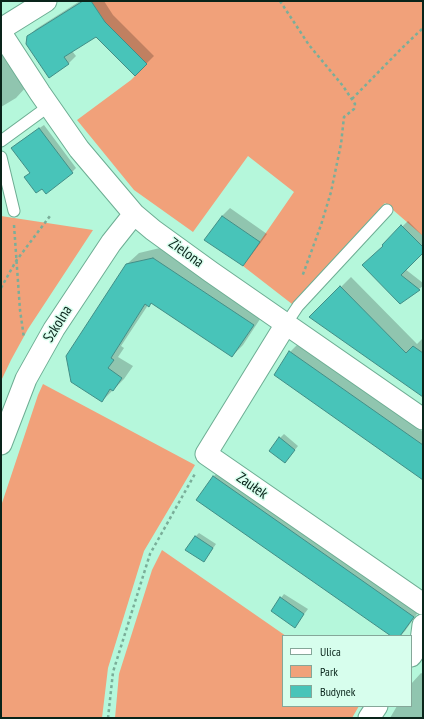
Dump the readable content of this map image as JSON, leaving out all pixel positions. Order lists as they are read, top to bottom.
{
  "streets": {
    "street": ["Zielona", "Szkolna", "Zaułek"]
  },
  "crossings": [
    ["Zielona", "Szkolna"]
  ],
  "legend": ["Ulica", "Park", "Budynek"]
}
